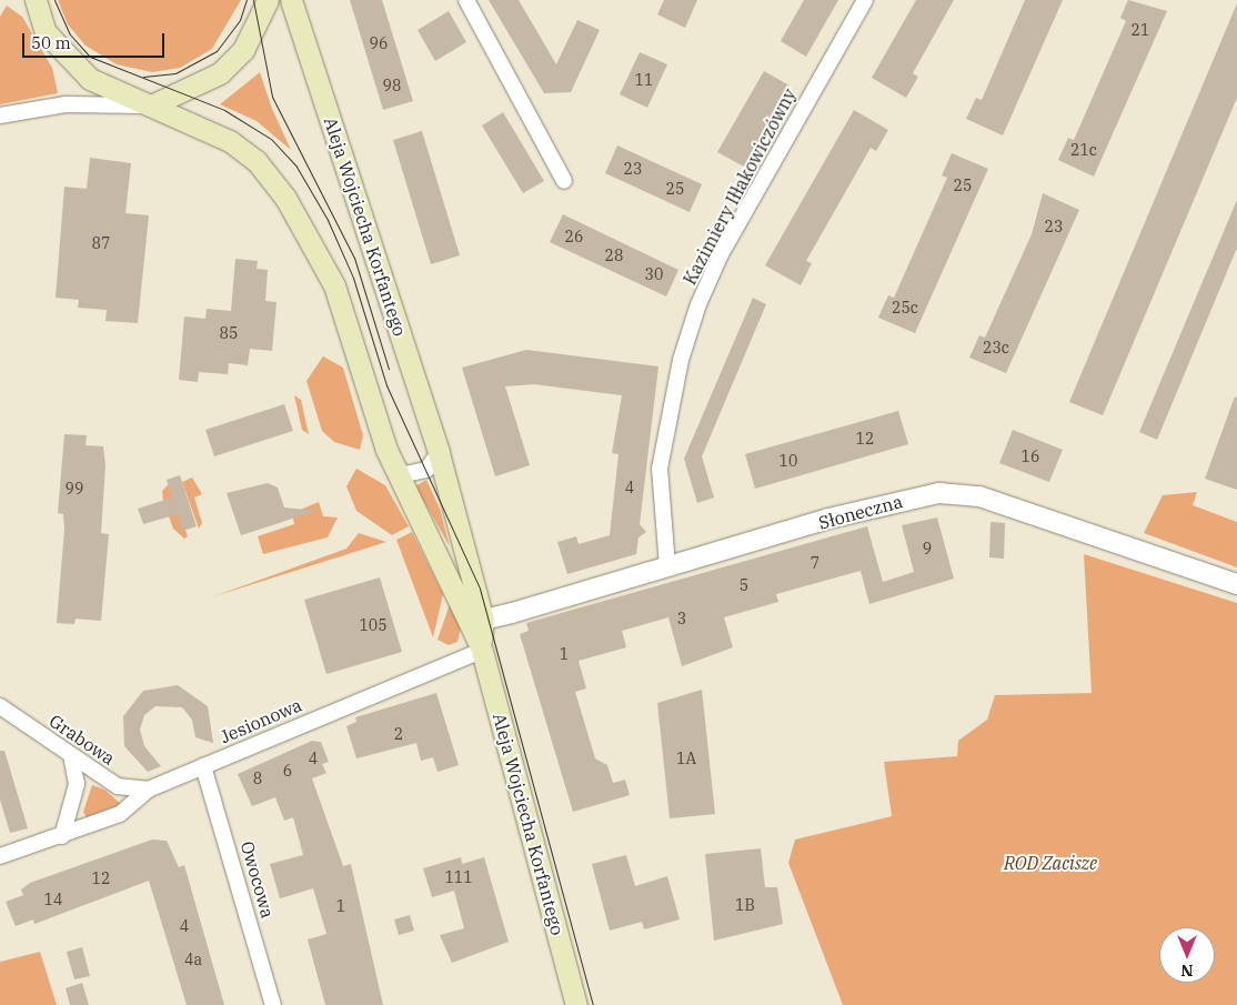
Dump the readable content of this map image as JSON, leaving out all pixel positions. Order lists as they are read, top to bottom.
{
  "streets": {
    "main road": ["Aleja Wojciecha Korfantego"],
    "street": [
      "Kazimiery Iłłakowiczówny",
      "Słoneczna",
      "Jesionowa",
      "Grabowa",
      "Owocowa"
    ]
  },
  "crossings": [
    ["Kazimiery Iłłakowiczówny", "Słoneczna"],
    ["Aleja Wojciecha Korfantego", "Słoneczna"],
    ["Aleja Wojciecha Korfantego", "Jesionowa"],
    ["Jesionowa", "Grabowa"],
    ["Jesionowa", "Owocowa"]
  ],
  "parks": ["ROD Zacisze"],
  "house_numbers": [
    "21",
    "96",
    "11",
    "98",
    "21c",
    "23",
    "25",
    "25",
    "23",
    "26",
    "87",
    "28",
    "30",
    "25c",
    "85",
    "23c",
    "12",
    "16",
    "10",
    "4",
    "99",
    "9",
    "7",
    "5",
    "3",
    "105",
    "1",
    "2",
    "4",
    "1A",
    "6",
    "8",
    "111",
    "12",
    "14",
    "1B",
    "1",
    "4",
    "4a"
  ],
  "scale_bar": "50 m",
  "north": "bottom"
}
